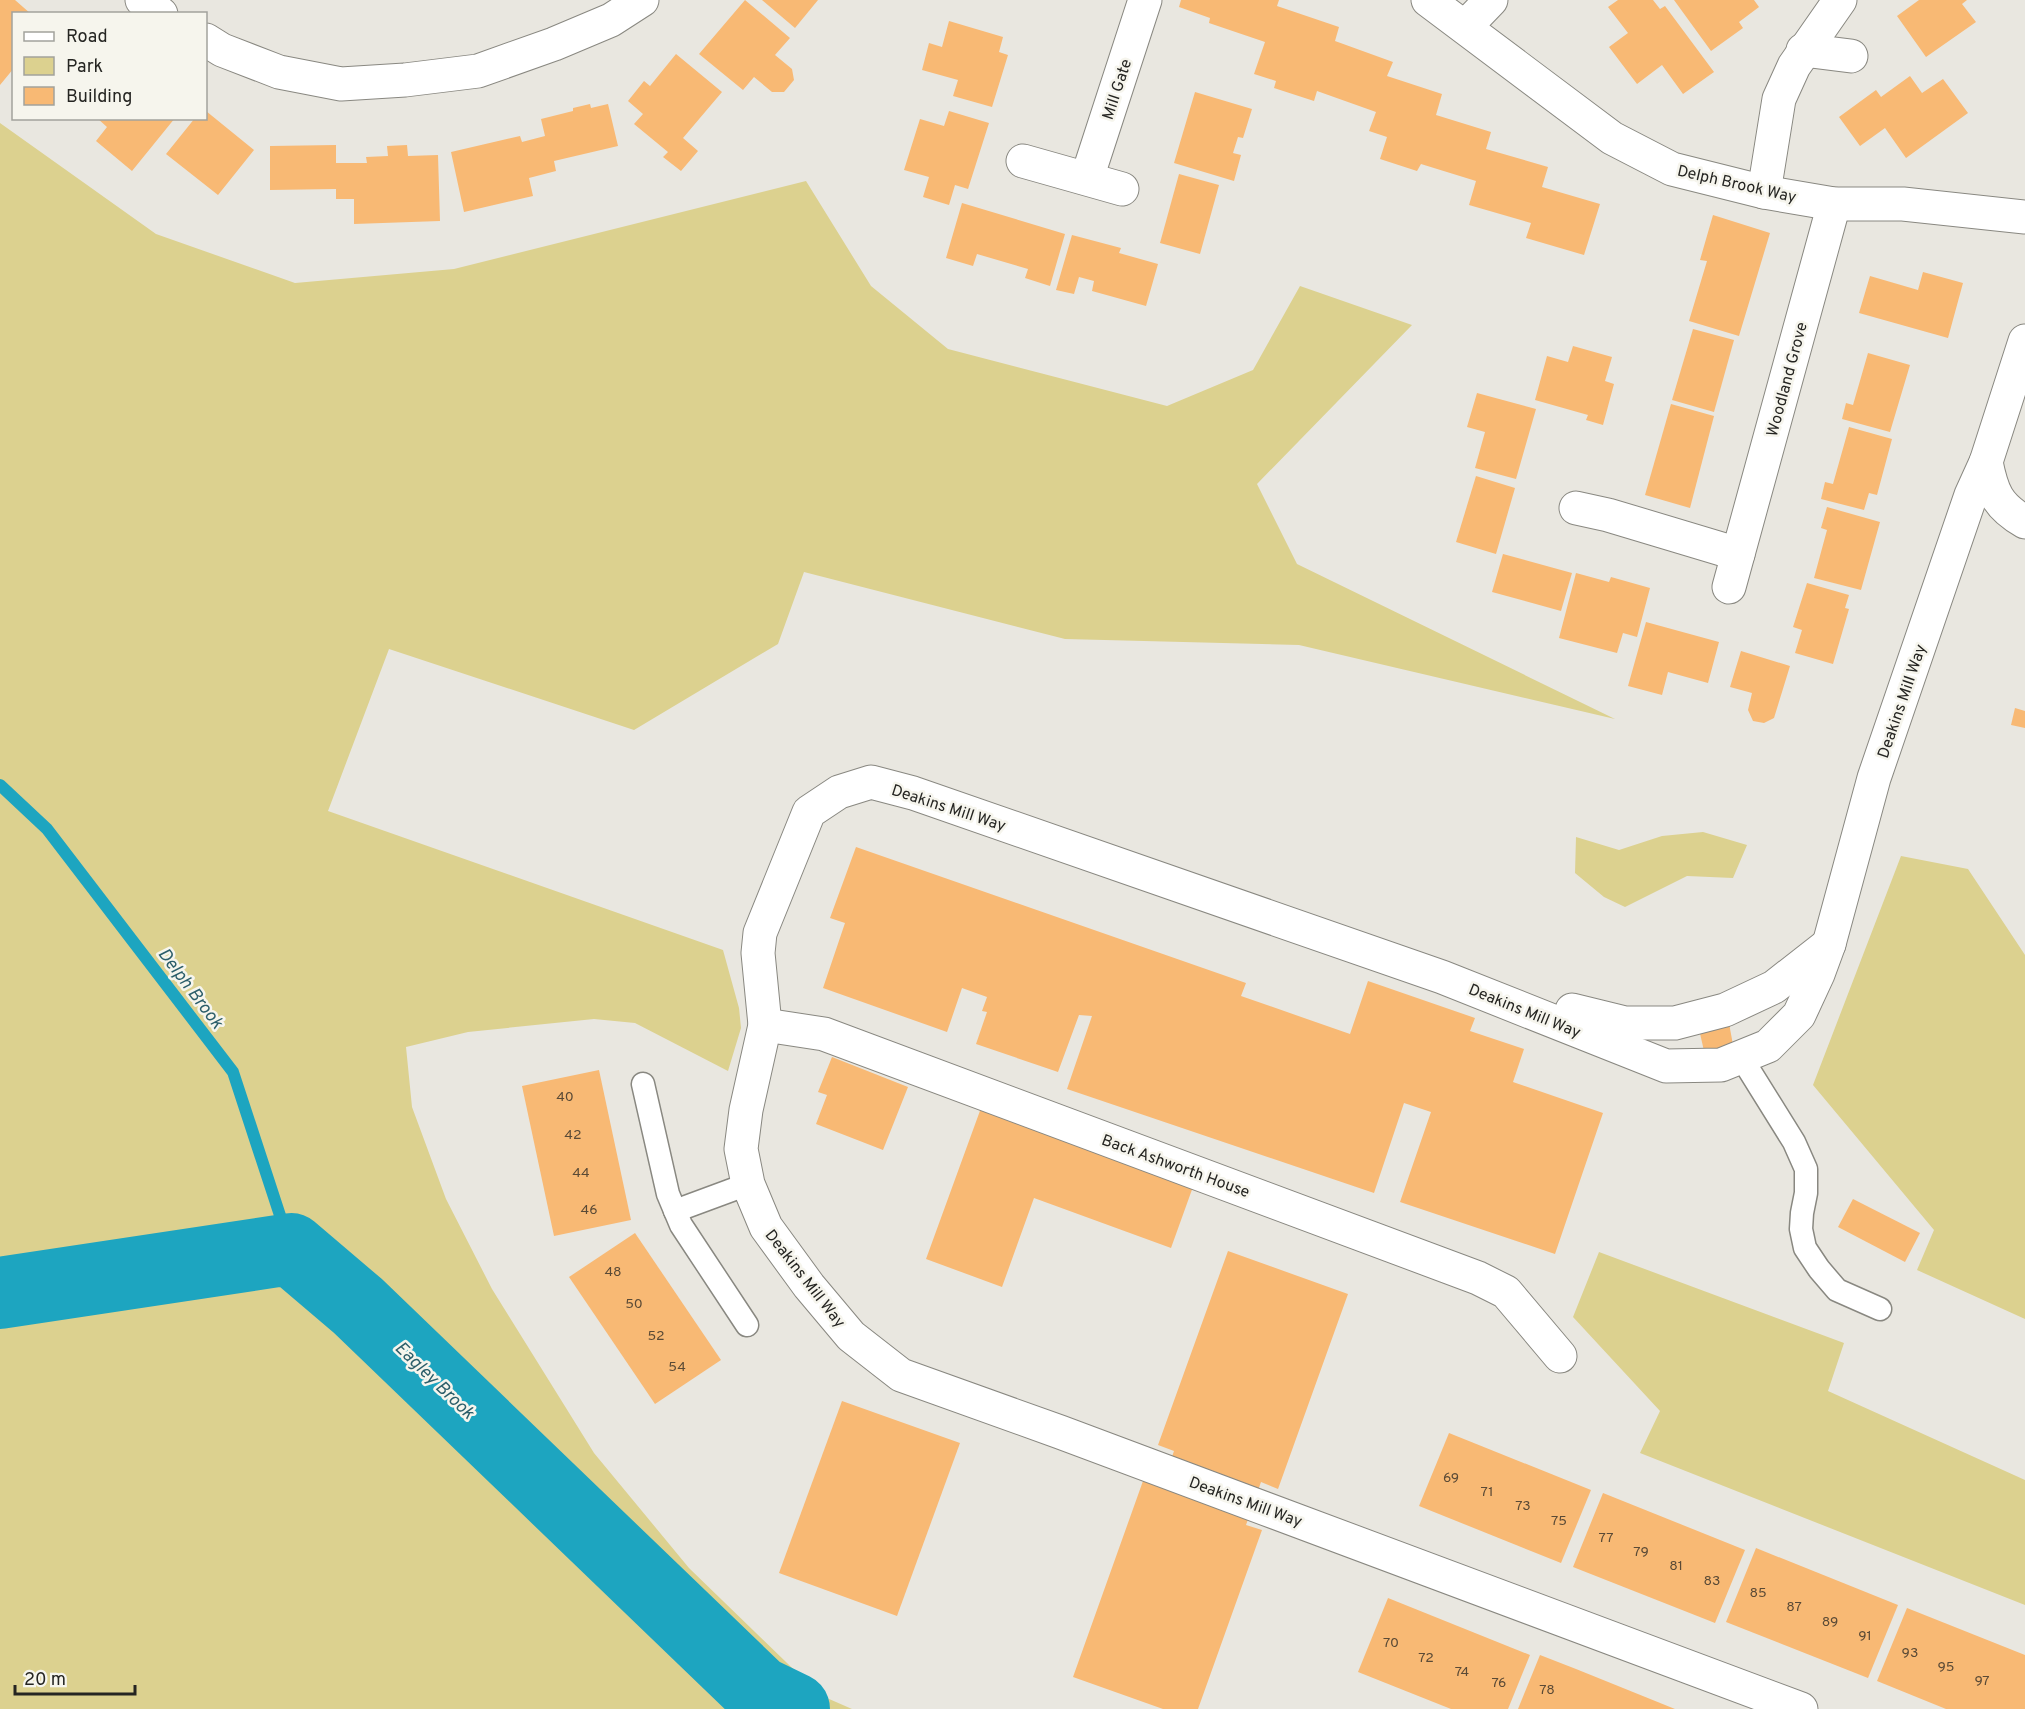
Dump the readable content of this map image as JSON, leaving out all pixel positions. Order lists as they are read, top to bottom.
{
  "streets": {
    "street": [
      "Mill Gate",
      "Delph Brook Way",
      "Woodland Grove",
      "Deakins Mill Way",
      "Back Ashworth House"
    ]
  },
  "crossings": [
    ["Delph Brook Way", "Woodland Grove"],
    ["Deakins Mill Way", "Back Ashworth House"]
  ],
  "water": ["Delph Brook", "Eagley Brook"],
  "house_numbers": [
    "40",
    "42",
    "44",
    "46",
    "48",
    "50",
    "52",
    "54",
    "69",
    "71",
    "73",
    "75",
    "77",
    "79",
    "81",
    "83",
    "85",
    "87",
    "89",
    "91",
    "70",
    "93",
    "72",
    "95",
    "74",
    "97",
    "76",
    "78"
  ],
  "legend": ["Road", "Park", "Building"],
  "scale_bar": "20 m"
}
